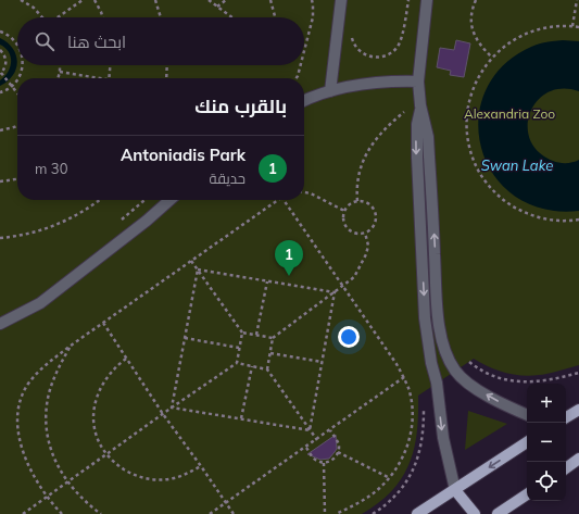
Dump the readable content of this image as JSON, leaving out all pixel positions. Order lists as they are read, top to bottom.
{
  "water": ["Swan Lake"],
  "parks": ["Alexandria Zoo"],
  "page": {
    "search": "ابحث هنا",
    "heading": "بالقرب منك",
    "list": [
      {
        "mark": "1",
        "name": "Antoniadis Park",
        "note": "حديقة",
        "value": "30 m"
      }
    ],
    "pins": "1",
    "map_buttons": ["+", "−"]
  }
}
